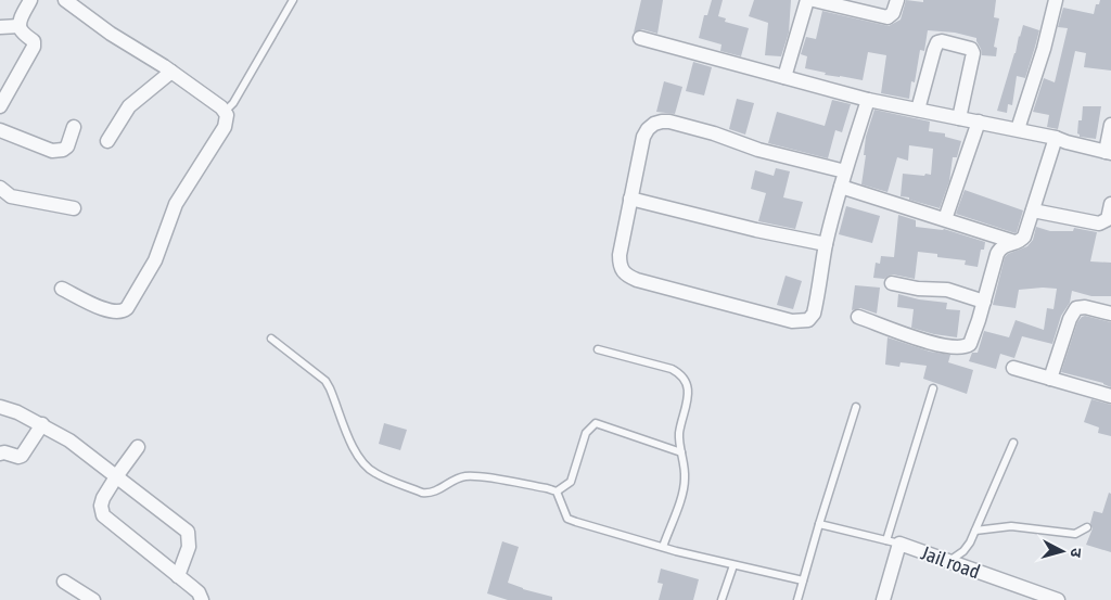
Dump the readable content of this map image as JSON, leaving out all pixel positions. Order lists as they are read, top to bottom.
{
  "streets": {
    "street": ["Jail road"]
  },
  "north": "right"
}
